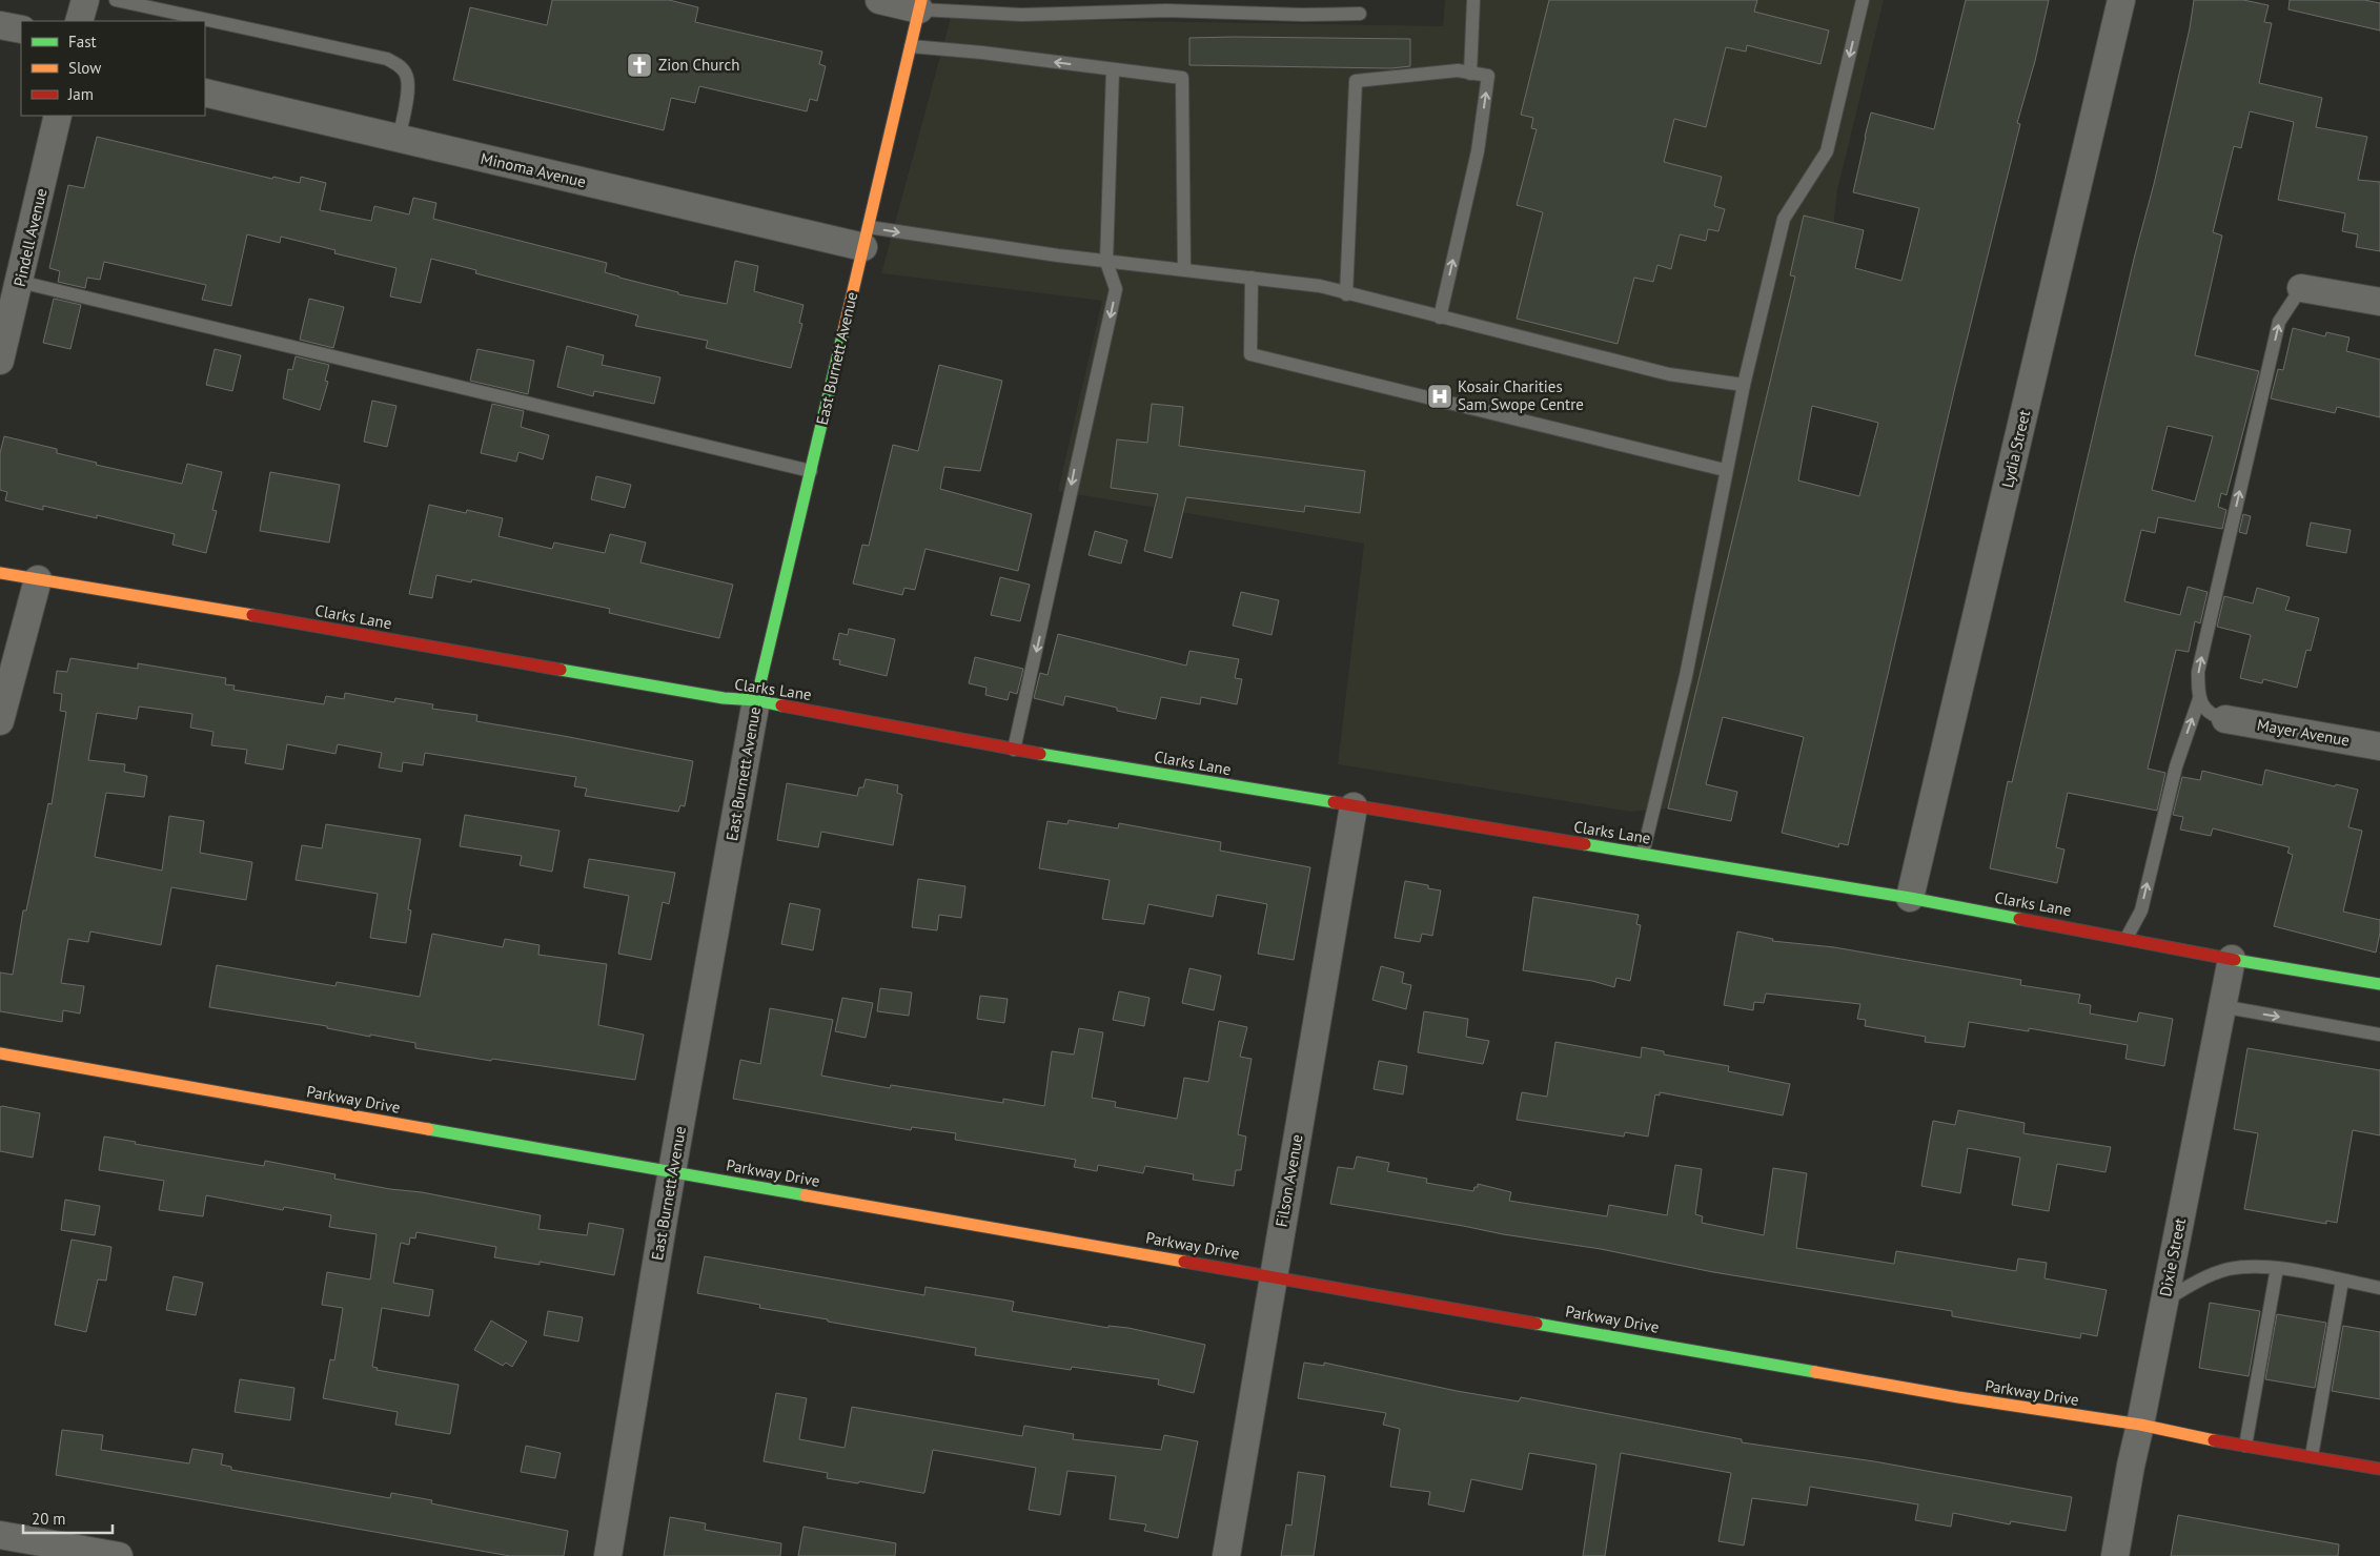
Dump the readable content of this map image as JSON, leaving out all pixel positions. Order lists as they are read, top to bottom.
{
  "streets": {
    "street": [
      "Minoma Avenue",
      "Pindell Avenue",
      "East Burnett Avenue",
      "Lydia Street",
      "Clarks Lane",
      "Mayer Avenue",
      "Parkway Drive",
      "Filson Avenue",
      "Dixie Street"
    ]
  },
  "crossings": [
    ["Minoma Avenue", "East Burnett Avenue"],
    ["East Burnett Avenue", "Clarks Lane"],
    ["East Burnett Avenue", "Parkway Drive"],
    ["Lydia Street", "Clarks Lane"],
    ["Clarks Lane", "Filson Avenue"],
    ["Clarks Lane", "Dixie Street"],
    ["Parkway Drive", "Filson Avenue"],
    ["Parkway Drive", "Dixie Street"]
  ],
  "places": {
    "church": ["Zion Church"],
    "hospital": ["Kosair Charities Sam Swope Centre"]
  },
  "legend": ["Fast", "Slow", "Jam"],
  "scale_bar": "20 m"
}
